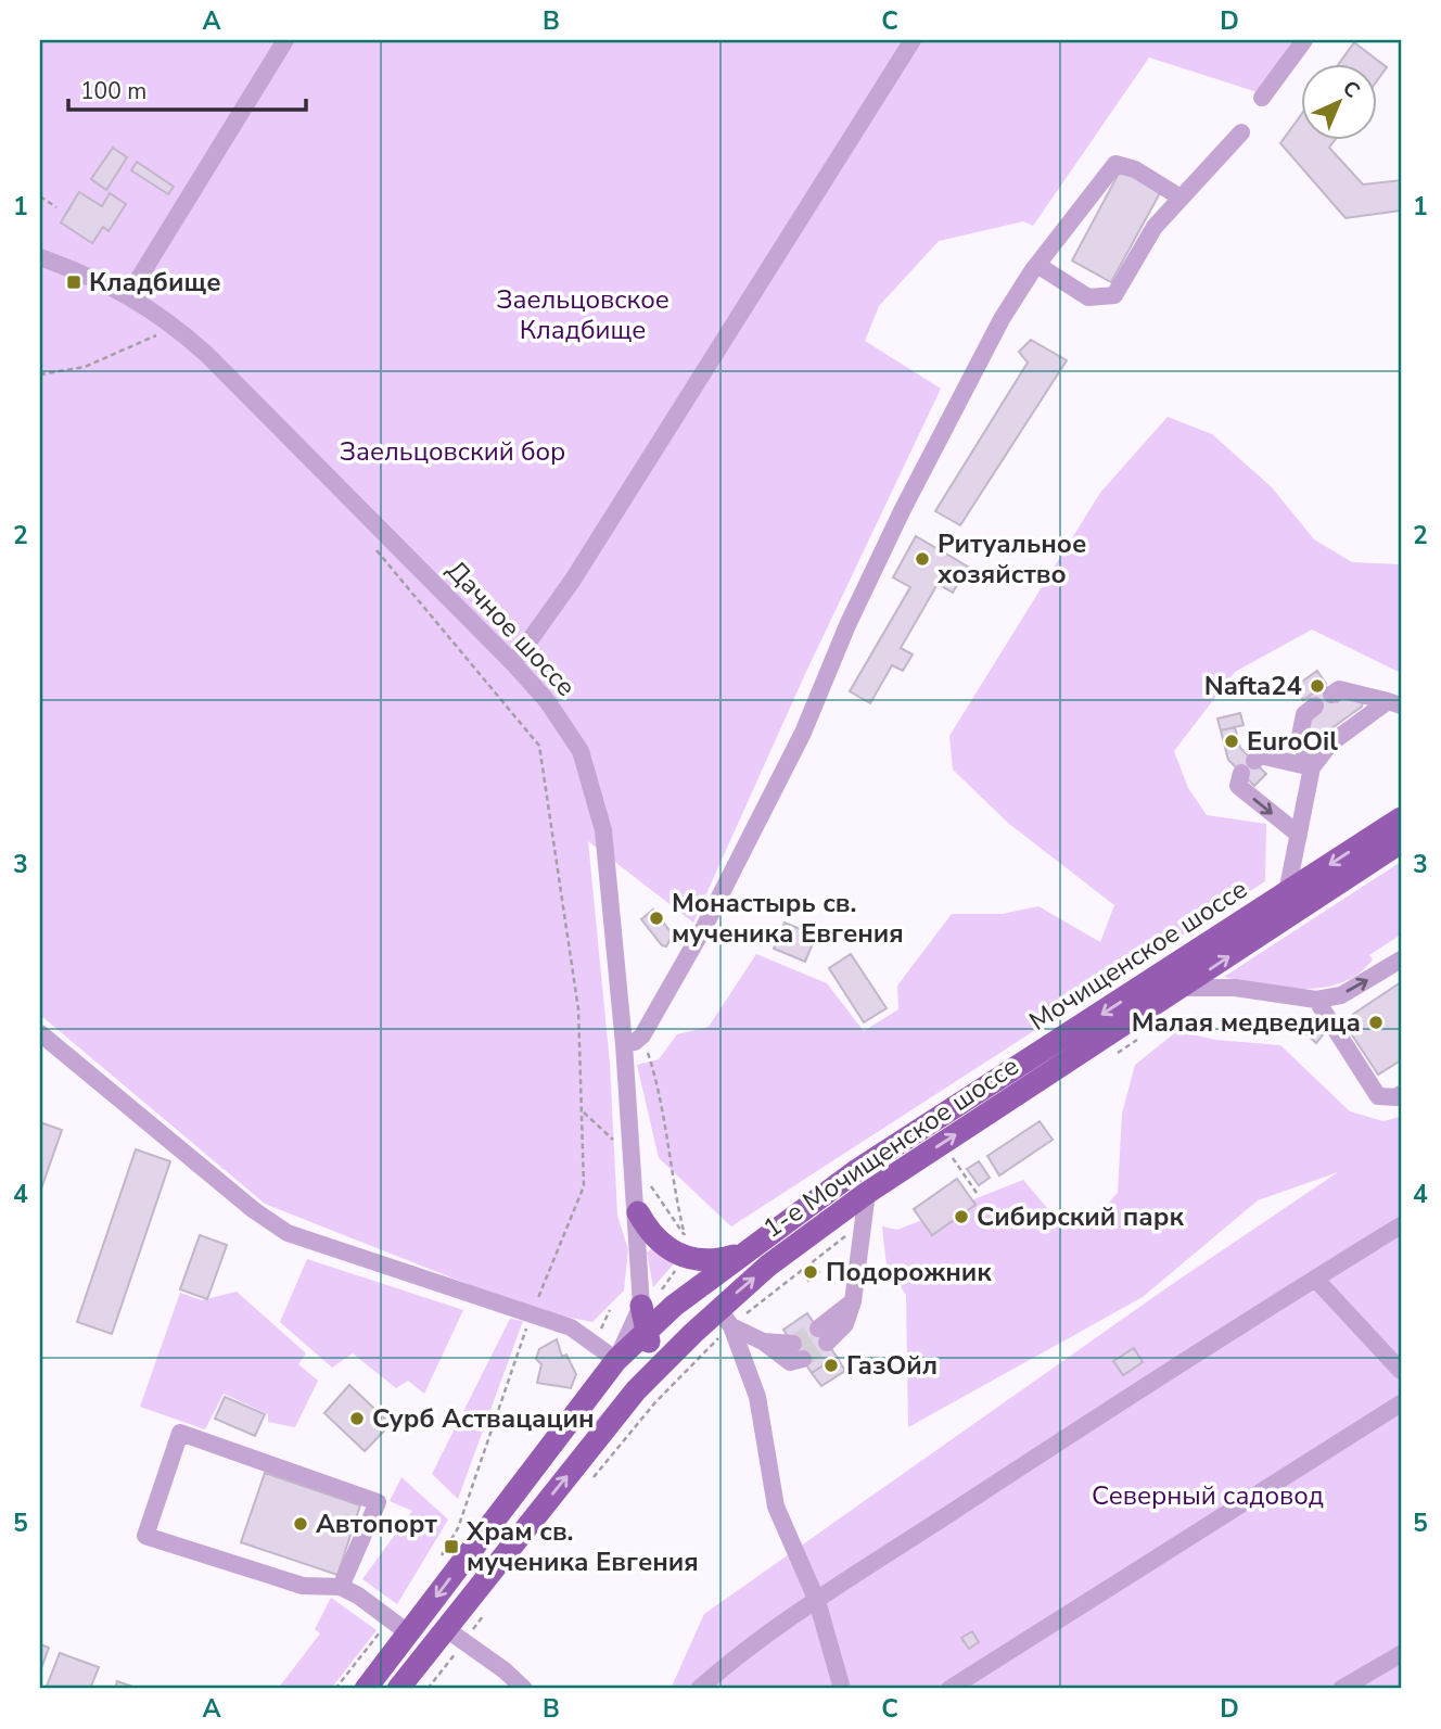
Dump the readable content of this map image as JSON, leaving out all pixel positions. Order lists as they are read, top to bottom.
{
  "streets": {
    "main road": ["Мочищенское шоссе", "1-е Мочищенское шоссе"],
    "street": ["Дачное шоссе"]
  },
  "one_way": ["Мочищенское шоссе", "1-е Мочищенское шоссе"],
  "parks": ["Заельцовское Кладбище", "Заельцовский бор", "Северный садовод"],
  "places": {
    "transit": ["Кладбище", "Храм св. мученика Евгения"],
    "other": [
      "Ритуальное хозяйство",
      "Nafta24",
      "EuroOil",
      "Монастырь св. мученика Евгения",
      "Малая медведица",
      "Сибирский парк",
      "Подорожник",
      "ГазОйл",
      "Сурб Аствацацин",
      "Автопорт"
    ]
  },
  "scale_bar": "100 m",
  "north": "top right",
  "grid": {
    "columns": [
      "A",
      "B",
      "C",
      "D"
    ],
    "rows": [
      "1",
      "2",
      "3",
      "4",
      "5"
    ]
  }
}
